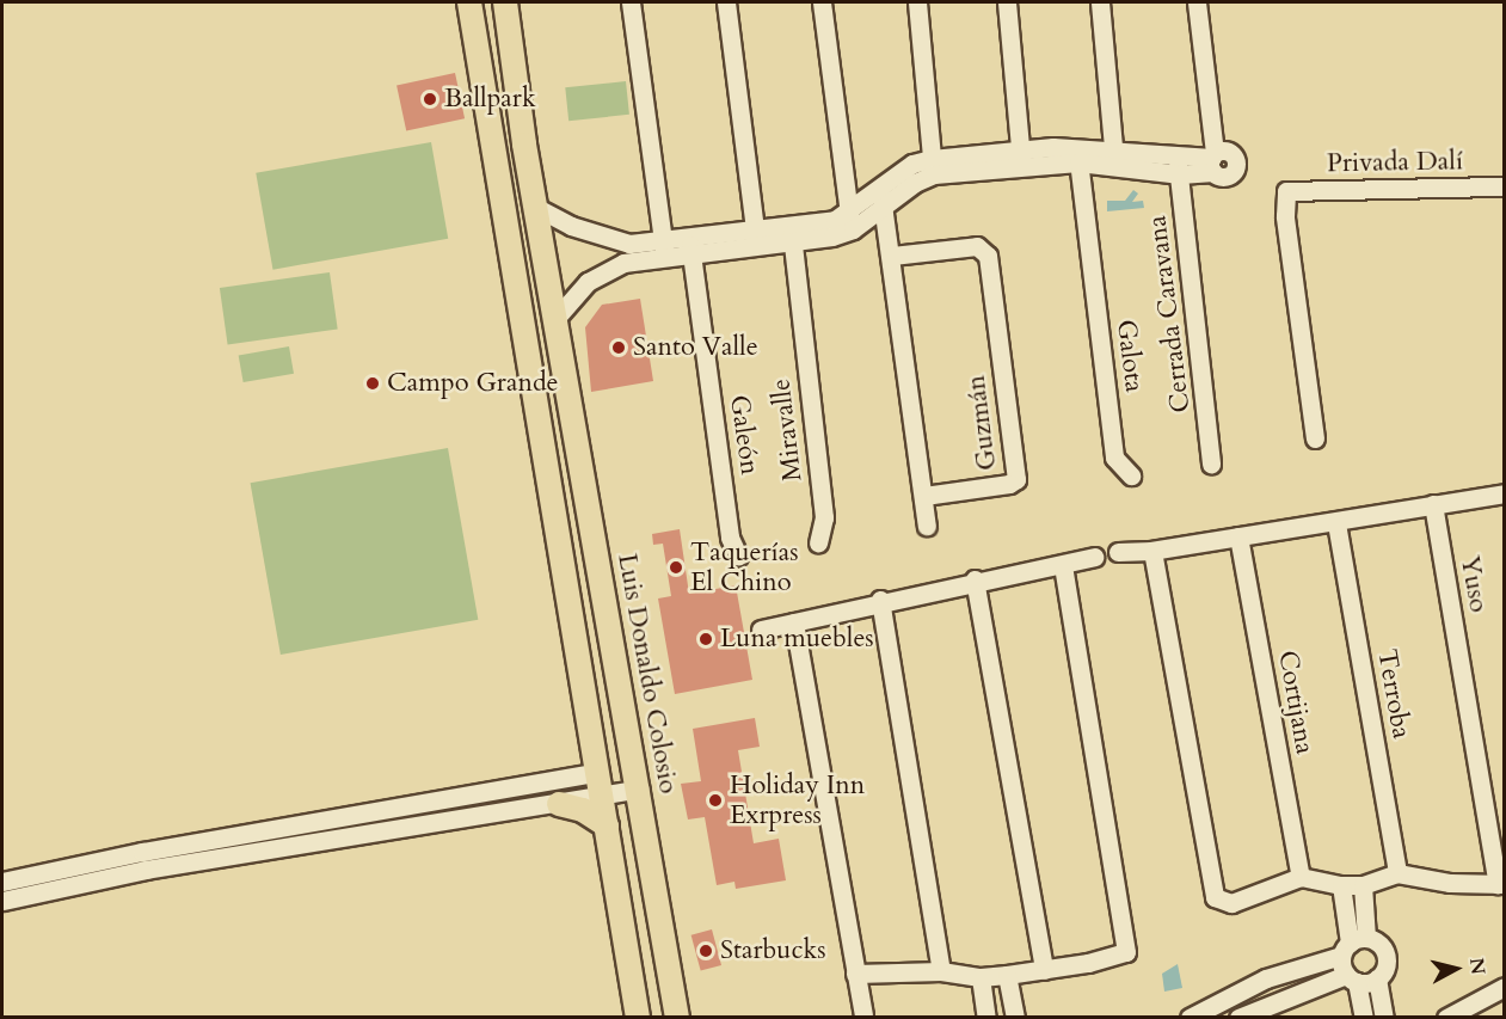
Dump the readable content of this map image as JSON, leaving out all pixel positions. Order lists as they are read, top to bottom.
{
  "streets": {
    "main road": ["Luis Donaldo Colosio"],
    "street": [
      "Privada Dalí",
      "Cerrada Caravana",
      "Galota",
      "Guzmán",
      "Miravalle",
      "Galeón",
      "Yuso",
      "Terroba",
      "Cortijana"
    ]
  },
  "places": [
    "Ballpark",
    "Santo Valle",
    "Campo Grande",
    "Taquerías El Chino",
    "Luna muebles",
    "Holiday Inn Exrpress",
    "Starbucks"
  ],
  "north": "right"
}
